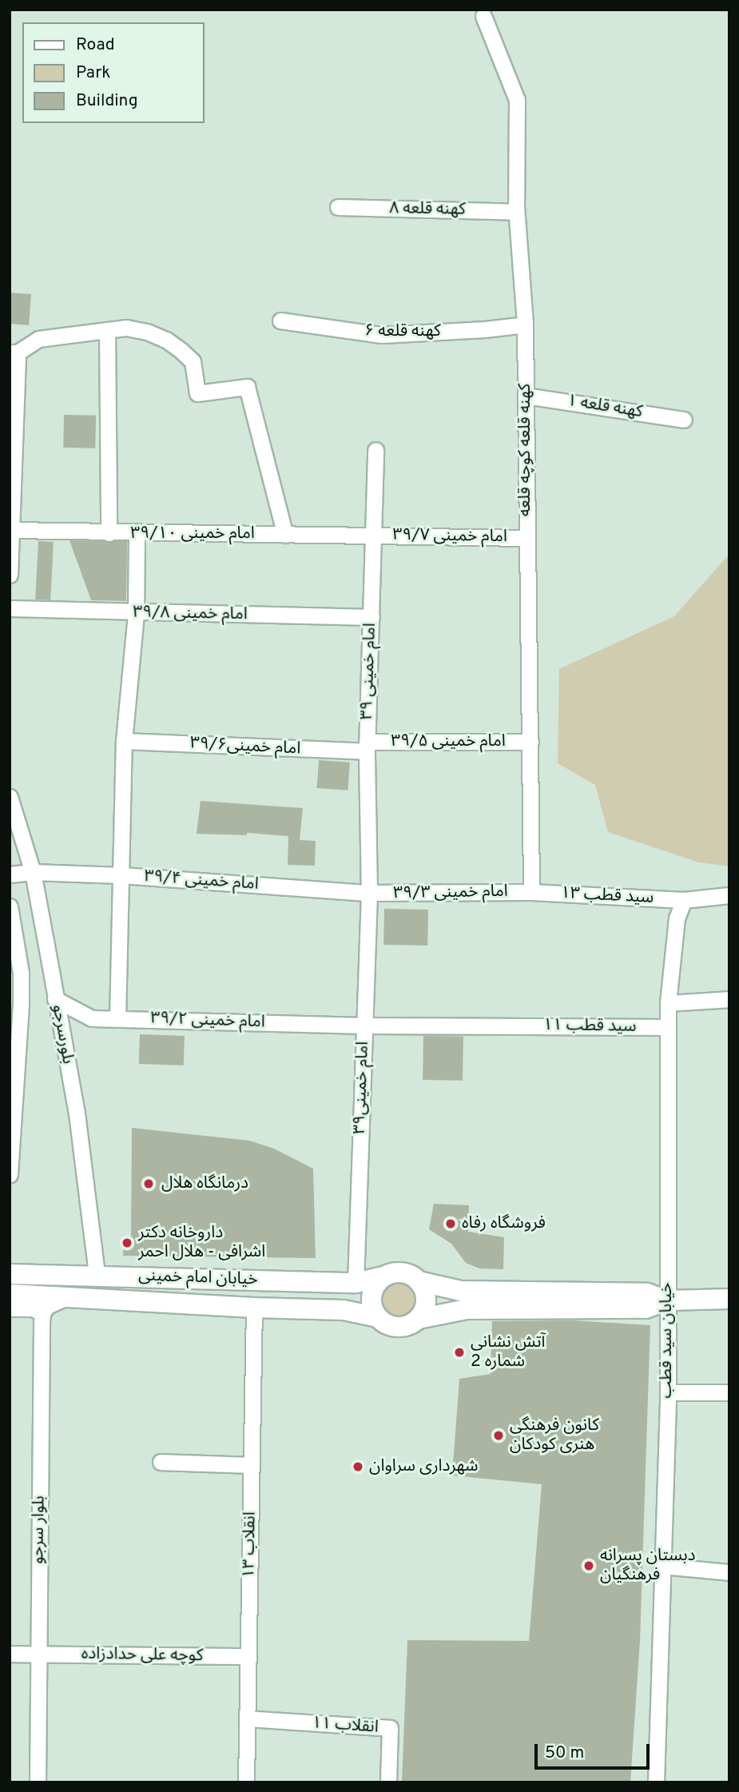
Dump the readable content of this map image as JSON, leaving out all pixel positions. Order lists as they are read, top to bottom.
{
  "streets": {
    "main road": ["خیابان امام خمینی"],
    "street": [
      "کهنه قلعه ۸",
      "کهنه قلعه ۶",
      "کهنه قلعه ۱",
      "کهنه قلعه کوچه قلعه",
      "امام خمینی ۳۹/۱۰",
      "امام خمینی ۳۹/۷",
      "امام خمینی ۳۹/۸",
      "امام خمینی ۳۹",
      "امام خمینی ۳۹/۵",
      "امام خمینی۳۹/۶",
      "امام خمینی ۳۹/۴",
      "امام خمینی ۳۹/۳",
      "سید قطب ۱۳",
      "امام خمینی ۳۹/۲",
      "سید قطب ۱۱",
      "بلورسرجو",
      "امام خمینی۳۹",
      "خیابان سید قطب",
      "بلوار سرجو",
      "انقلاب ۱۳",
      "کوچه علی حدادزاده",
      "انقلاب ۱۱"
    ]
  },
  "crossings": [
    ["کهنه قلعه ۸", "کهنه قلعه کوچه قلعه"],
    ["کهنه قلعه ۶", "کهنه قلعه کوچه قلعه"],
    ["کهنه قلعه ۱", "کهنه قلعه کوچه قلعه"],
    ["کهنه قلعه کوچه قلعه", "امام خمینی ۳۹/۷"],
    ["کهنه قلعه کوچه قلعه", "امام خمینی ۳۹/۵"],
    ["کهنه قلعه کوچه قلعه", "امام خمینی ۳۹/۳"],
    ["کهنه قلعه کوچه قلعه", "سید قطب ۱۳"],
    ["امام خمینی ۳۹/۱۰", "امام خمینی ۳۹/۷"],
    ["امام خمینی ۳۹/۱۰", "امام خمینی ۳۹"],
    ["امام خمینی ۳۹/۷", "امام خمینی ۳۹"],
    ["امام خمینی ۳۹/۸", "امام خمینی ۳۹"],
    ["امام خمینی ۳۹", "امام خمینی ۳۹/۵"],
    ["امام خمینی ۳۹", "امام خمینی۳۹/۶"],
    ["امام خمینی ۳۹", "امام خمینی ۳۹/۴"],
    ["امام خمینی ۳۹", "امام خمینی ۳۹/۳"],
    ["امام خمینی ۳۹", "امام خمینی۳۹"],
    ["امام خمینی ۳۹/۵", "امام خمینی۳۹/۶"],
    ["امام خمینی ۳۹/۴", "امام خمینی ۳۹/۳"],
    ["امام خمینی ۳۹/۴", "بلورسرجو"],
    ["امام خمینی ۳۹/۴", "امام خمینی۳۹"],
    ["امام خمینی ۳۹/۳", "سید قطب ۱۳"],
    ["امام خمینی ۳۹/۳", "امام خمینی۳۹"],
    ["سید قطب ۱۳", "خیابان سید قطب"],
    ["امام خمینی ۳۹/۲", "سید قطب ۱۱"],
    ["امام خمینی ۳۹/۲", "بلورسرجو"],
    ["امام خمینی ۳۹/۲", "امام خمینی۳۹"],
    ["سید قطب ۱۱", "خیابان سید قطب"],
    ["بلورسرجو", "خیابان امام خمینی"],
    ["امام خمینی۳۹", "خیابان امام خمینی"],
    ["خیابان امام خمینی", "انقلاب ۱۳"],
    ["بلوار سرجو", "کوچه علی حدادزاده"],
    ["انقلاب ۱۳", "کوچه علی حدادزاده"],
    ["انقلاب ۱۳", "انقلاب ۱۱"]
  ],
  "places": [
    "درمانگاه هلال",
    "فروشگاه رفاه",
    "داروخانه دکتر اشرافی - هلال احمر",
    "آتش نشانی شماره 2",
    "کانون فرهنگی هنری کودکان",
    "شهرداری سراوان",
    "دبستان پسرانه فرهنگیان"
  ],
  "legend": ["Road", "Park", "Building"],
  "scale_bar": "50 m"
}
